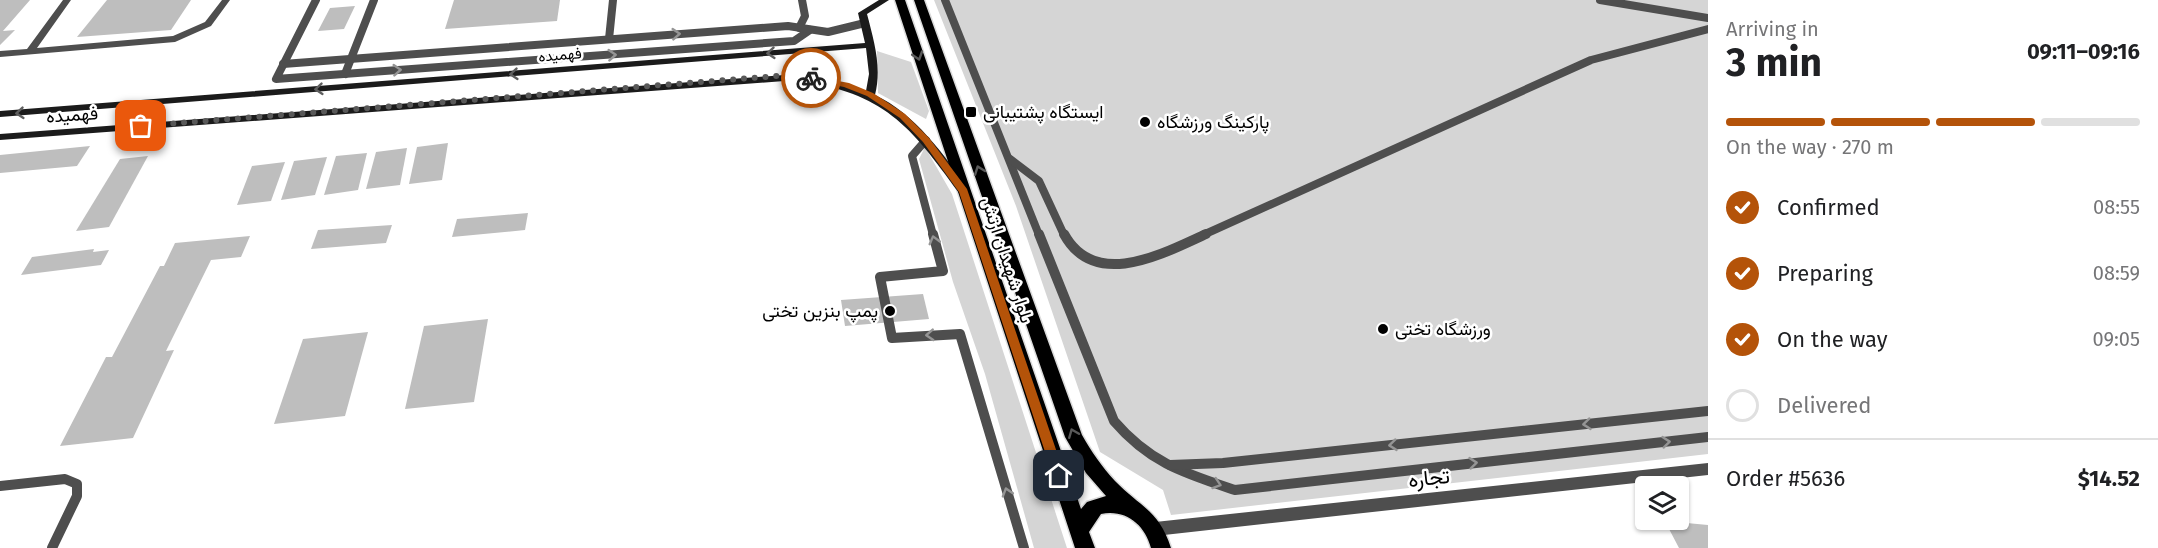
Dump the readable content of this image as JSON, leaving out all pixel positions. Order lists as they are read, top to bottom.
{
  "streets": {
    "main road": ["فهمیده", "بلوار شهیدان ارتش"],
    "street": ["تجاره"]
  },
  "crossings": [
    ["فهمیده", "بلوار شهیدان ارتش"],
    ["بلوار شهیدان ارتش", "تجاره"]
  ],
  "places": {
    "transit": ["ایستگاه پشتیبانی"],
    "other": ["پارکینگ ورزشگاه", "پمپ بنزین تختی", "ورزشگاه تختی"]
  },
  "page": {
    "heading": ["3 min", "Arriving in", "09:11–09:16"],
    "panel": ["Order #5636", "$14.52"],
    "bar": "On the way · 270 m",
    "list": [
      ["Confirmed", "08:55"],
      ["Preparing", "08:59"],
      ["On the way", "09:05"],
      "Delivered"
    ]
  }
}
